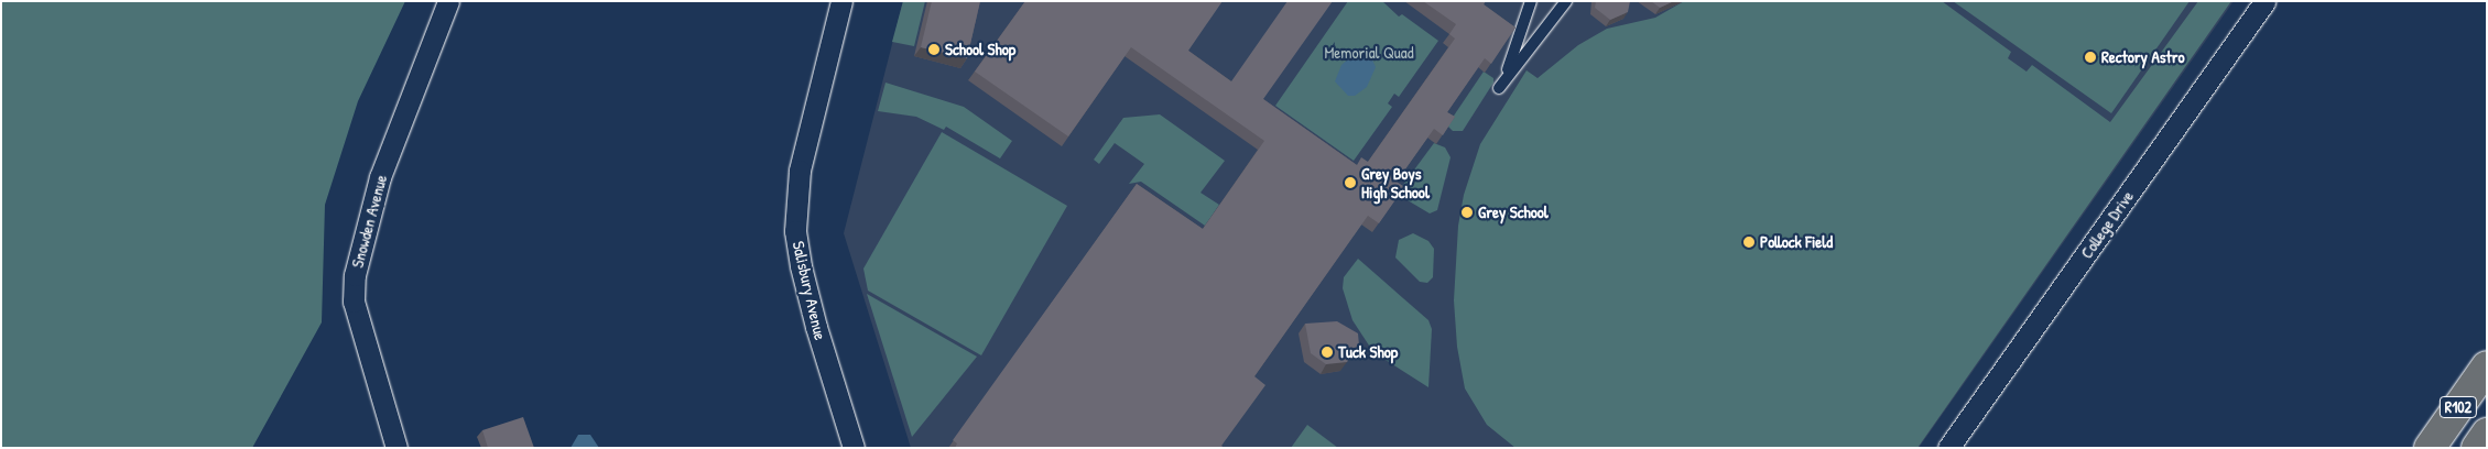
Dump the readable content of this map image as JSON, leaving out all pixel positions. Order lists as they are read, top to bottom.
{
  "streets": {
    "main road": ["R102"],
    "street": ["Snowden Avenue", "College Drive", "Salisbury Avenue"]
  },
  "parks": ["Memorial Quad"],
  "places": [
    "School Shop",
    "Rectory Astro",
    "Grey Boys High School",
    "Grey School",
    "Pollock Field",
    "Tuck Shop"
  ]
}
